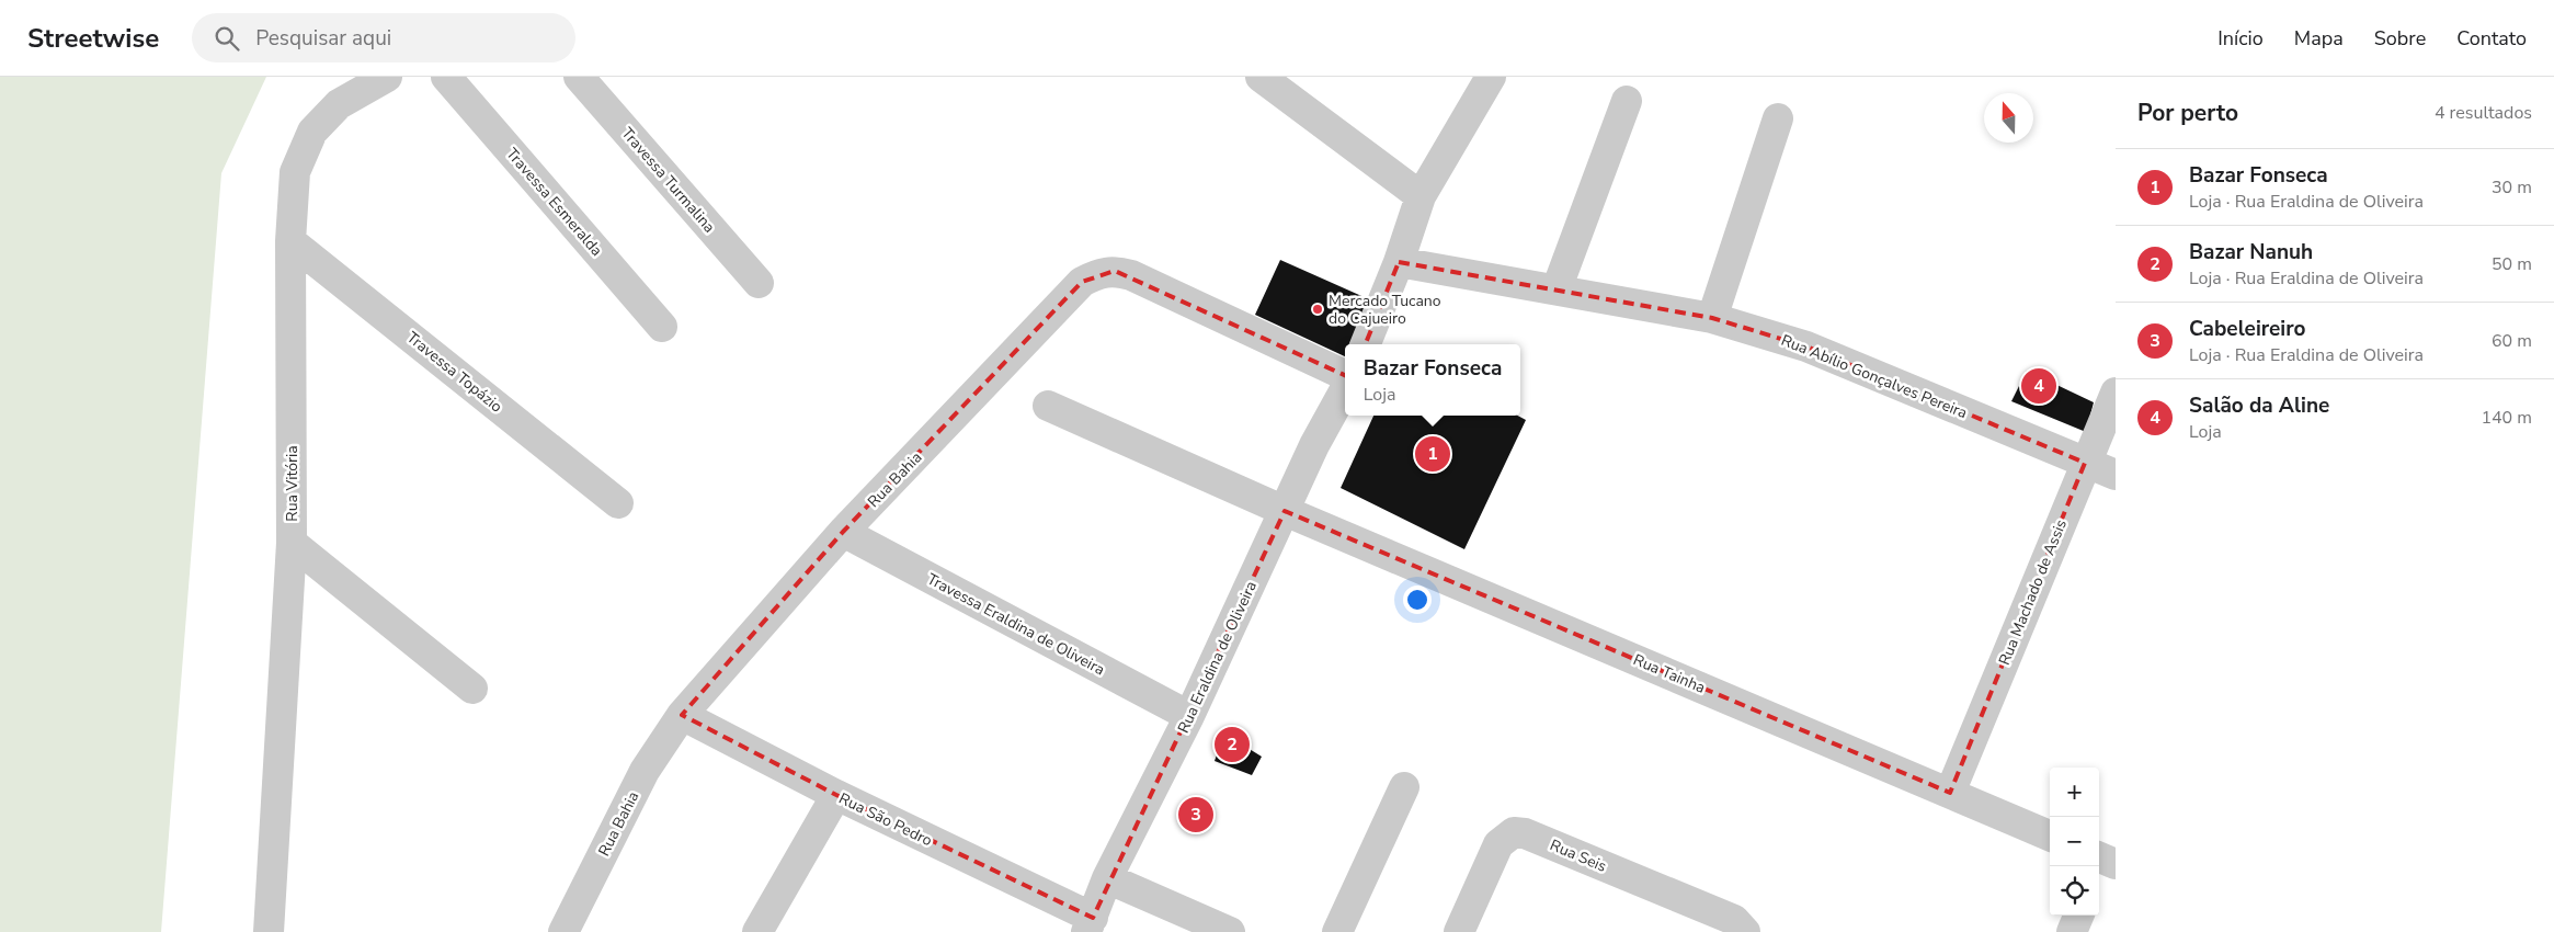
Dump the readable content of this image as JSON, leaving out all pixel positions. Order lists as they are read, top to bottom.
{
  "streets": {
    "street": [
      "Travessa Turmalina",
      "Travessa Esmeralda",
      "Travessa Topázio",
      "Rua Abílio Gonçalves Pereira",
      "Rua Bahia",
      "Rua Vitória",
      "Rua Machado de Assis",
      "Travessa Eraldina de Oliveira",
      "Rua Eraldina de Oliveira",
      "Rua Tainha",
      "Rua São Pedro",
      "Rua Seis"
    ]
  },
  "crossings": [
    ["Travessa Topázio", "Rua Vitória"],
    ["Rua Abílio Gonçalves Pereira", "Rua Machado de Assis"],
    ["Rua Bahia", "Travessa Eraldina de Oliveira"],
    ["Rua Bahia", "Rua São Pedro"],
    ["Rua Machado de Assis", "Rua Tainha"],
    ["Travessa Eraldina de Oliveira", "Rua Eraldina de Oliveira"],
    ["Rua Eraldina de Oliveira", "Rua Tainha"],
    ["Rua Eraldina de Oliveira", "Rua São Pedro"]
  ],
  "places": ["Mercado Tucano do Cajueiro"],
  "north": "top",
  "page": {
    "header": "Streetwise",
    "search": "Pesquisar aqui",
    "nav": [
      "Início",
      "Mapa",
      "Sobre",
      "Contato"
    ],
    "heading": ["Por perto", "4 resultados"],
    "list": [
      {
        "mark": "1",
        "name": "Bazar Fonseca",
        "note": "Loja · Rua Eraldina de Oliveira",
        "value": "30 m"
      },
      {
        "mark": "2",
        "name": "Bazar Nanuh",
        "note": "Loja · Rua Eraldina de Oliveira",
        "value": "50 m"
      },
      {
        "mark": "3",
        "name": "Cabeleireiro",
        "note": "Loja · Rua Eraldina de Oliveira",
        "value": "60 m"
      },
      {
        "mark": "4",
        "name": "Salão da Aline",
        "note": "Loja",
        "value": "140 m"
      }
    ],
    "popup": ["Bazar Fonseca", "Loja"],
    "pins": [
      "4",
      "1",
      "2",
      "3"
    ],
    "map_buttons": ["+", "−"]
  }
}
